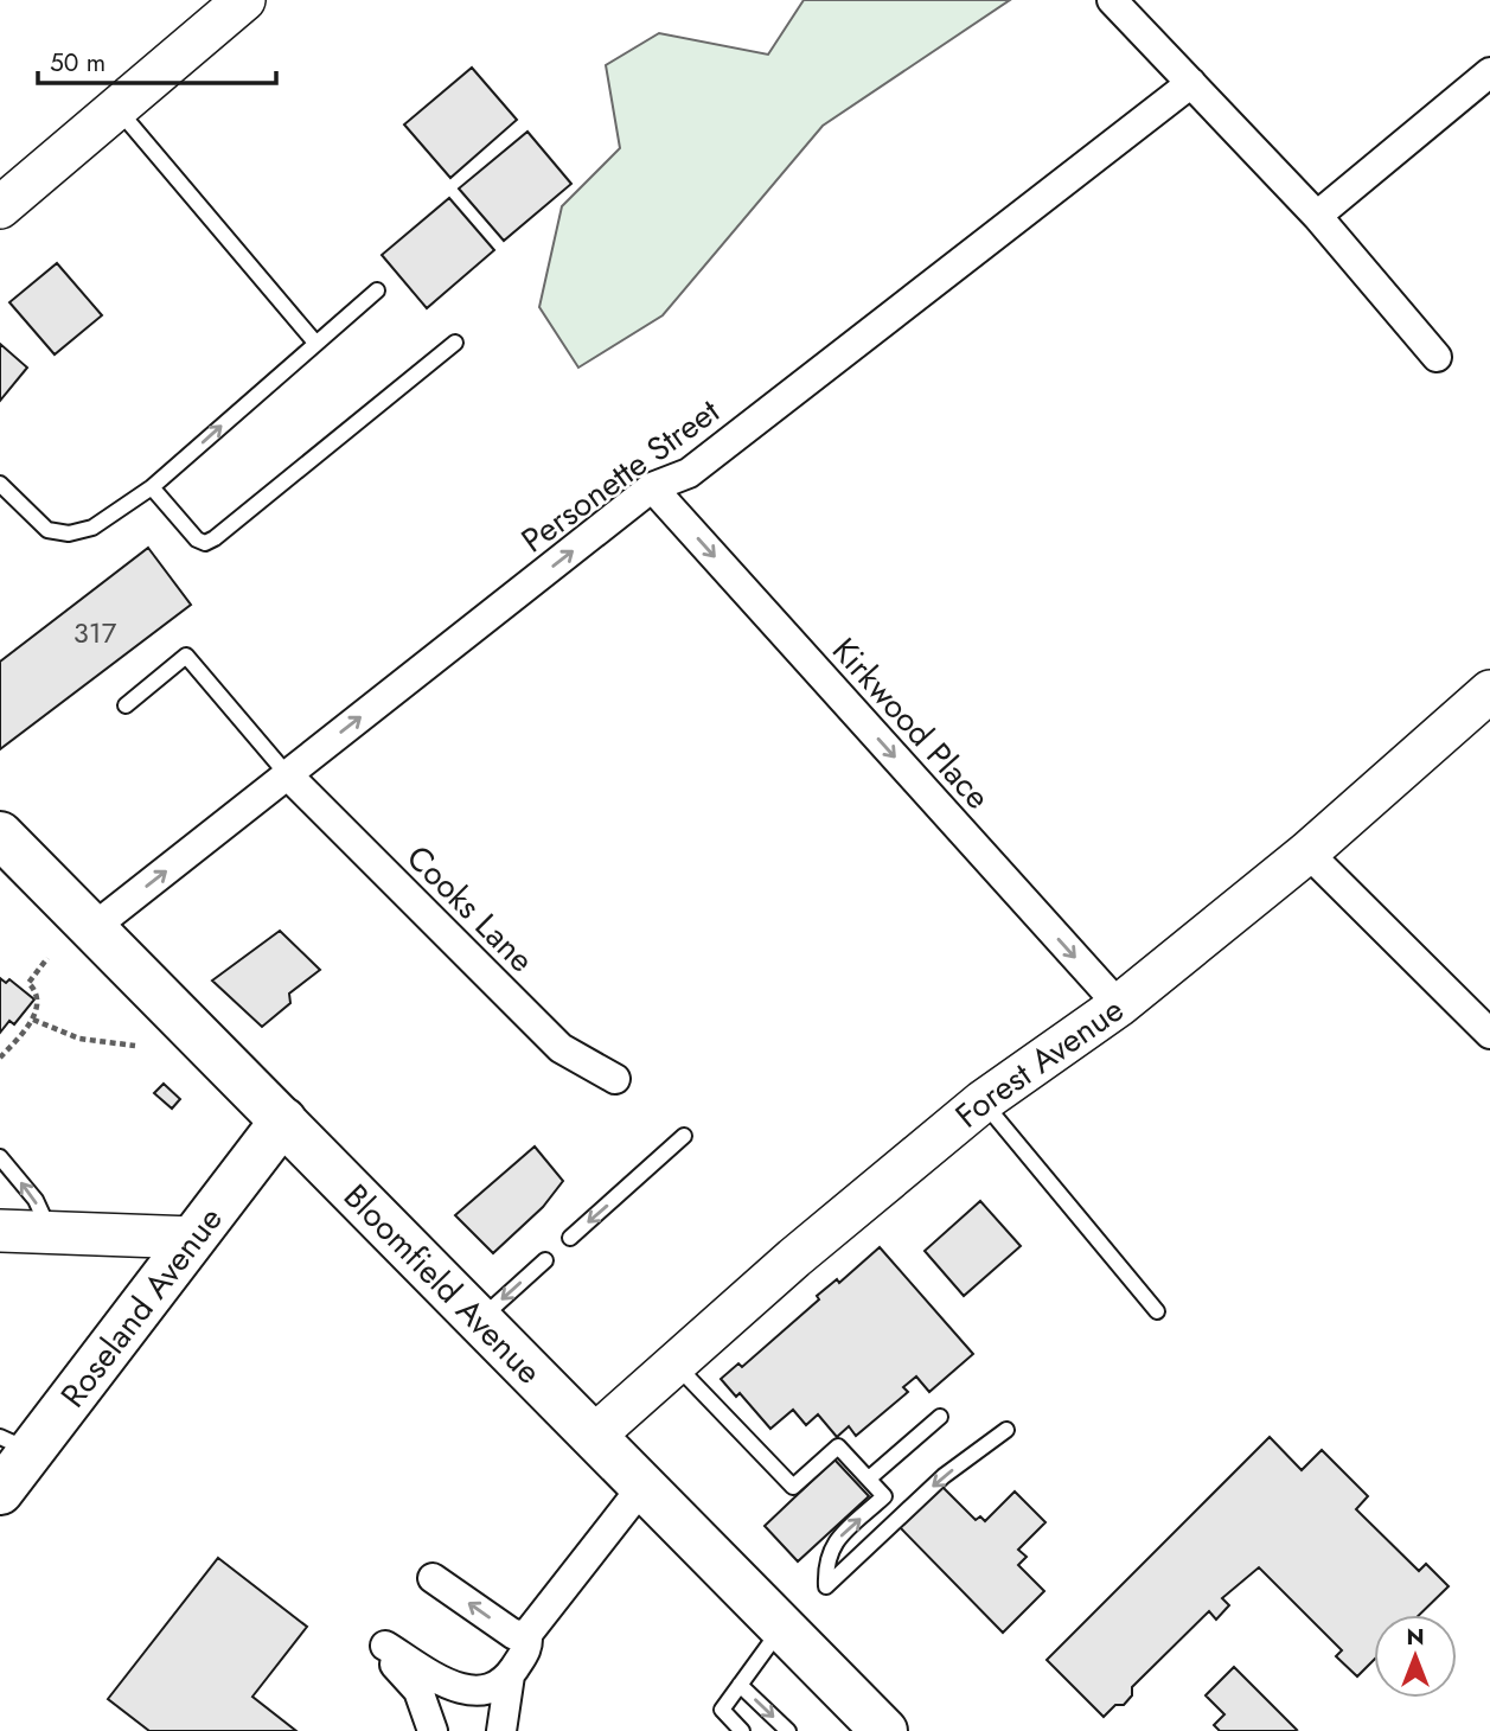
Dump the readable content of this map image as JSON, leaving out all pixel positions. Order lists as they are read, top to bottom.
{
  "streets": {
    "main road": ["Bloomfield Avenue", "Roseland Avenue"],
    "street": [
      "Personette Street",
      "Kirkwood Place",
      "Cooks Lane",
      "Forest Avenue"
    ]
  },
  "crossings": [
    ["Personette Street", "Kirkwood Place"],
    ["Personette Street", "Cooks Lane"],
    ["Personette Street", "Bloomfield Avenue"],
    ["Kirkwood Place", "Forest Avenue"],
    ["Forest Avenue", "Bloomfield Avenue"],
    ["Bloomfield Avenue", "Roseland Avenue"]
  ],
  "one_way": ["Personette Street", "Kirkwood Place"],
  "house_numbers": ["317"],
  "scale_bar": "50 m",
  "north": "top"
}
